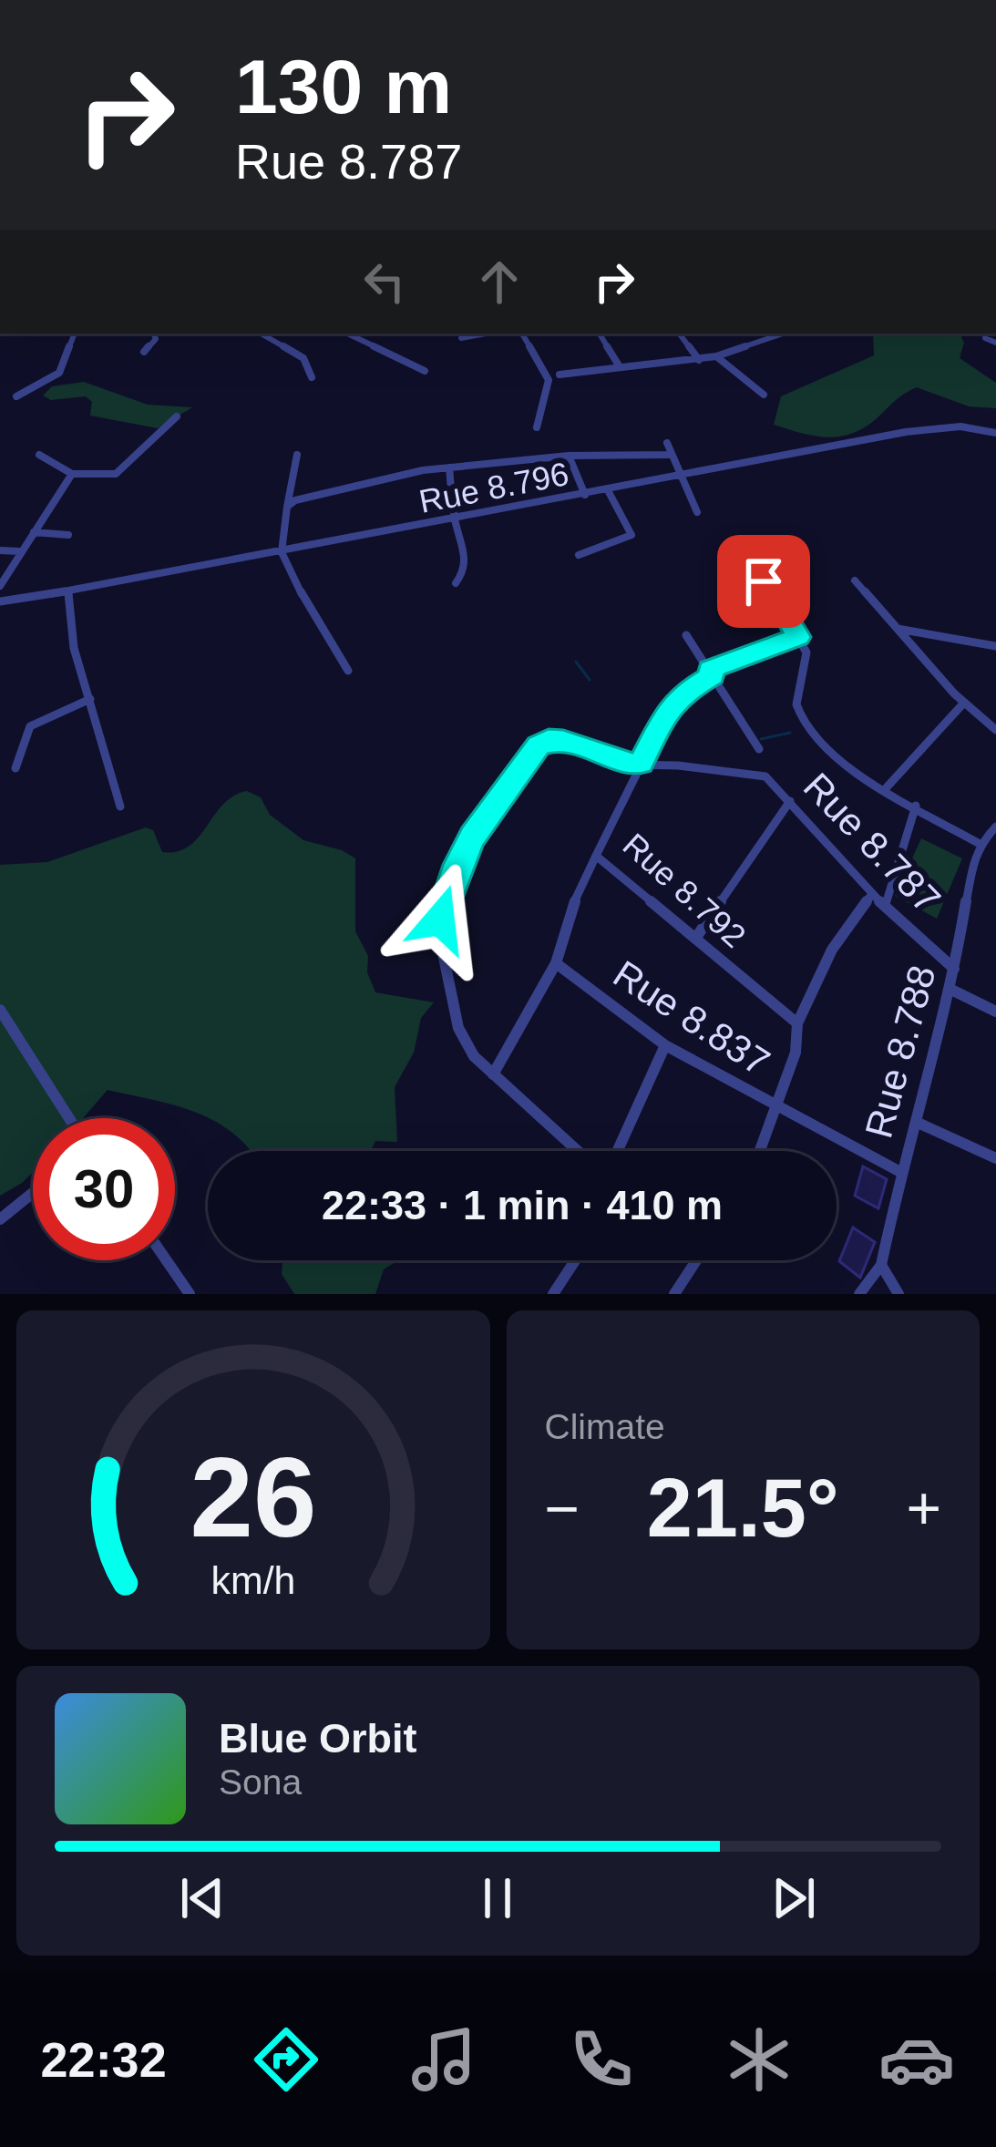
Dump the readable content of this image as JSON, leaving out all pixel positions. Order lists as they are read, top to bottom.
{
  "streets": {
    "street": [
      "Rue 8.796",
      "Rue 8.787",
      "Rue 8.792",
      "Rue 8.837",
      "Rue 8.788"
    ]
  },
  "crossings": [
    ["Rue 8.787", "Rue 8.792"],
    ["Rue 8.787", "Rue 8.788"],
    ["Rue 8.837", "Rue 8.788"]
  ],
  "page": {
    "turn": ["130 m", "Rue 8.787"],
    "limit": "30",
    "trip": "22:33 · 1 min · 410 m",
    "tile": "Climate",
    "heat": ["−", "21.5°", "+"],
    "song": ["Blue Orbit", "Sona"],
    "tabs": "22:32",
    "gauge": ["26", "km/h"]
  }
}
